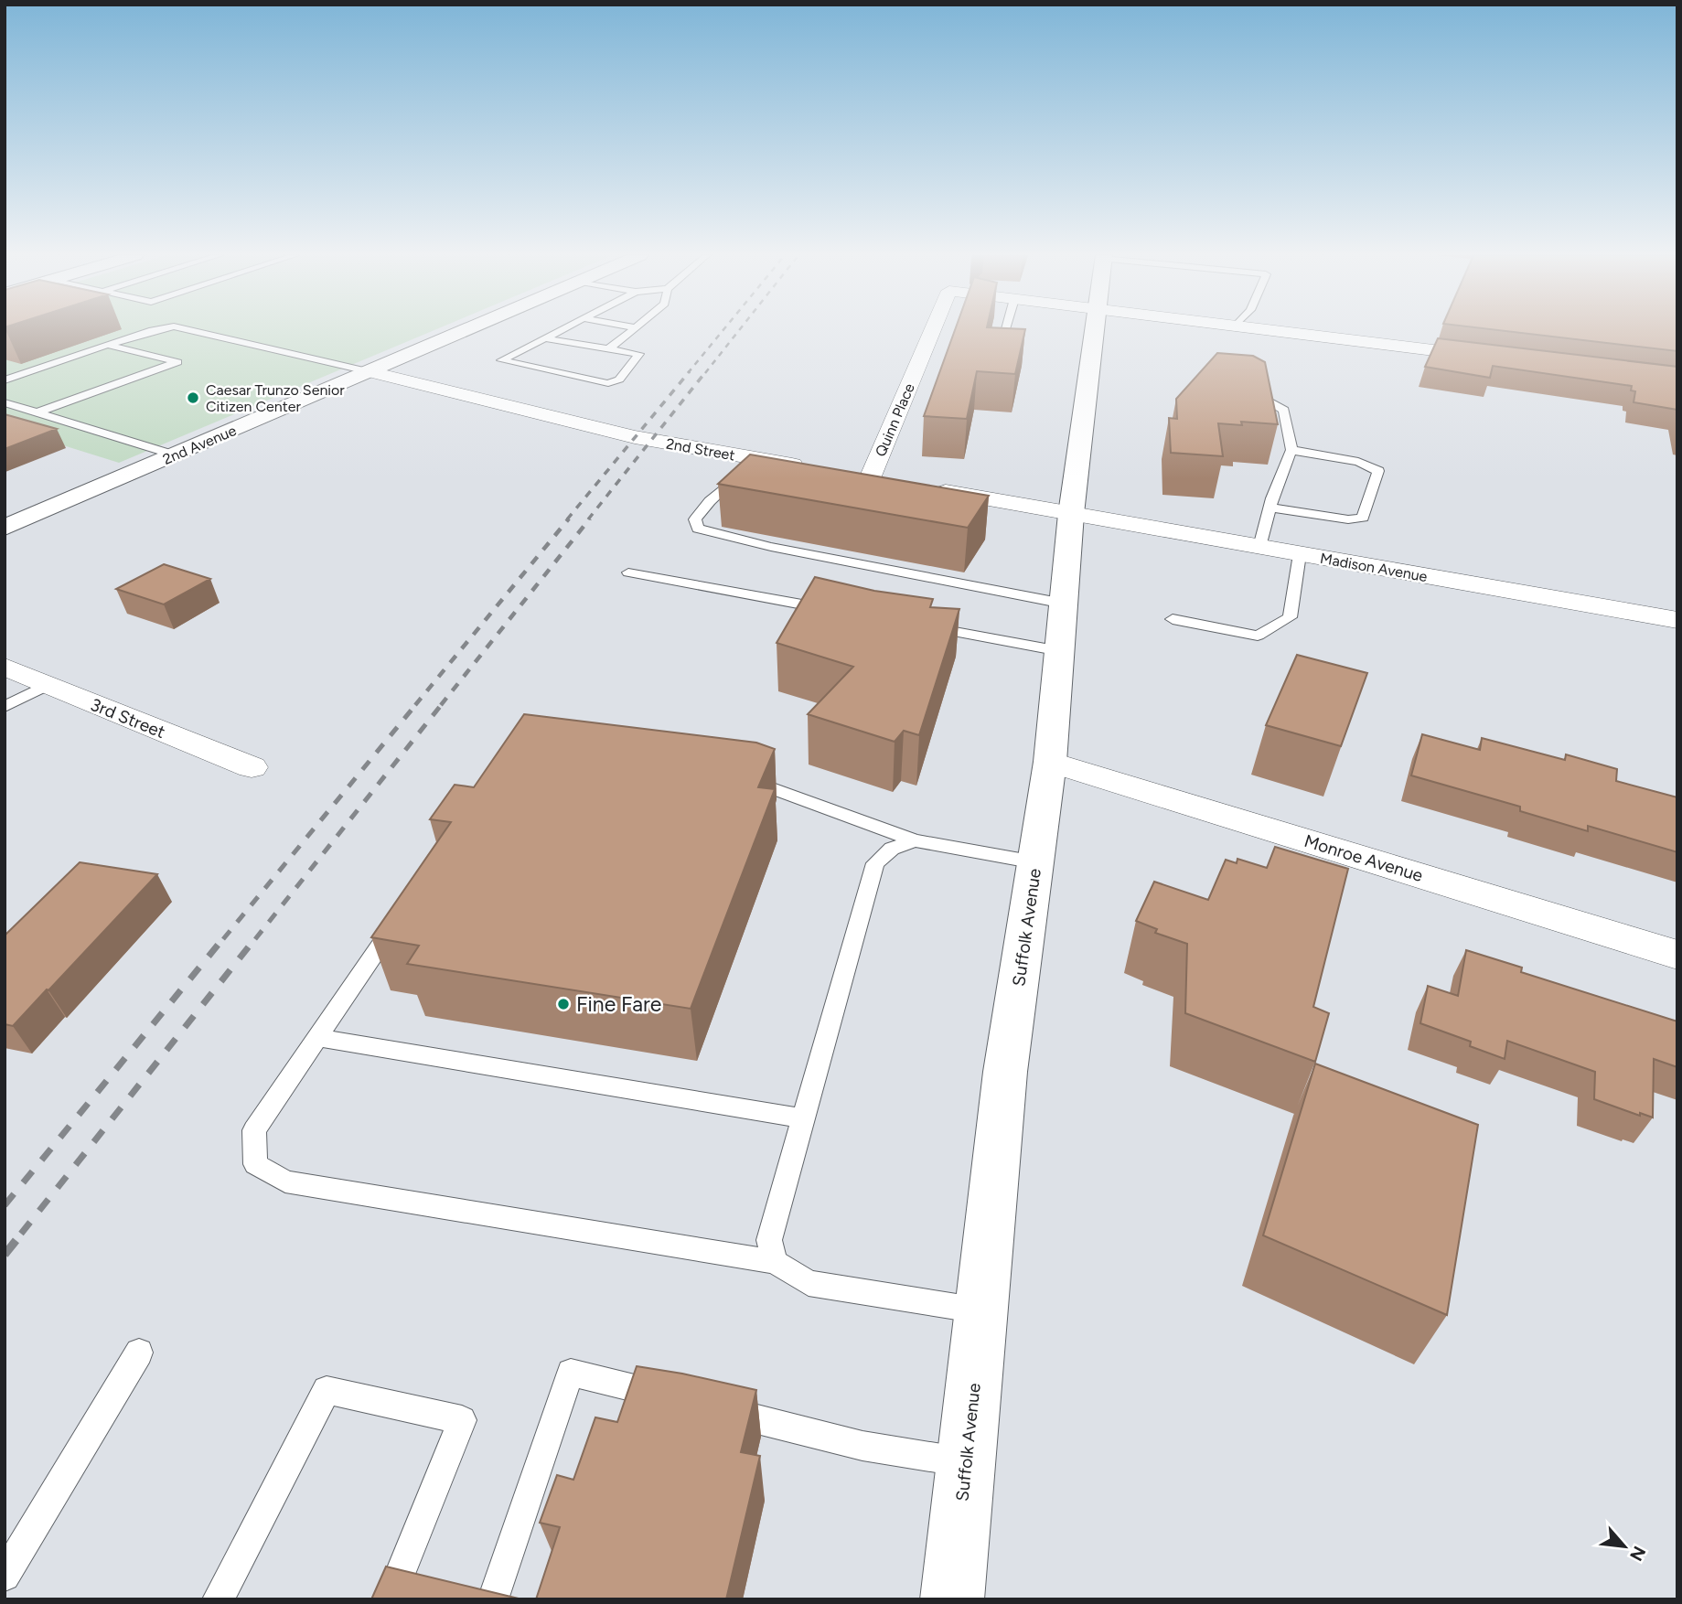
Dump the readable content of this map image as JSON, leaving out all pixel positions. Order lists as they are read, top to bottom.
{
  "streets": {
    "main road": ["2nd Avenue", "Suffolk Avenue"],
    "street": [
      "Quinn Place",
      "2nd Street",
      "Madison Avenue",
      "3rd Street",
      "Monroe Avenue"
    ]
  },
  "crossings": [
    ["2nd Avenue", "2nd Street"],
    ["Madison Avenue", "Suffolk Avenue"],
    ["Monroe Avenue", "Suffolk Avenue"]
  ],
  "places": ["Caesar Trunzo Senior Citizen Center", "Fine Fare"],
  "north": "bottom right"
}
